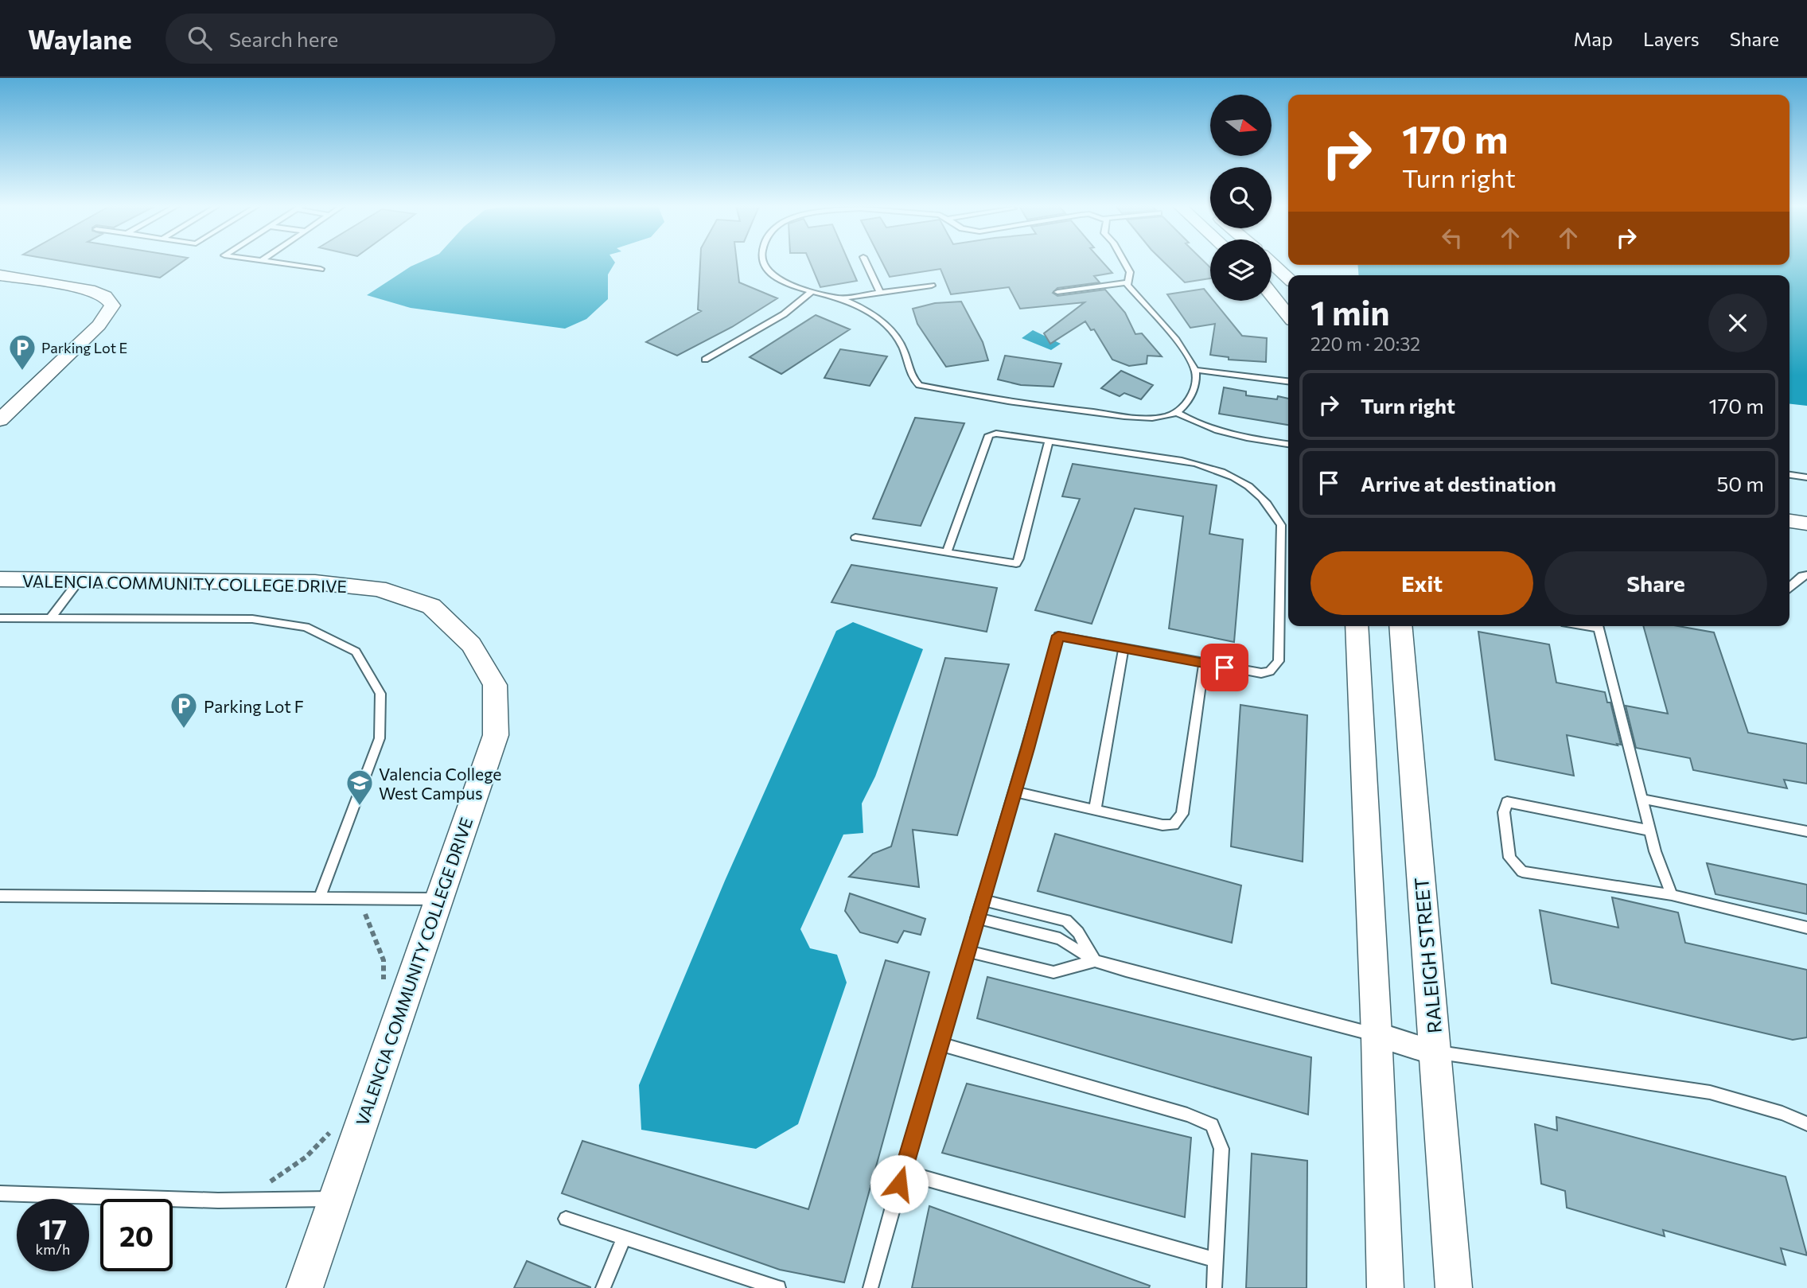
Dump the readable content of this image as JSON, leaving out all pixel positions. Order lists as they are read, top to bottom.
{
  "streets": {
    "street": ["VALENCIA COMMUNITY COLLEGE DRIVE", "RALEIGH STREET"]
  },
  "places": {
    "parking": ["Parking Lot E", "Parking Lot F"],
    "school or university": ["Valencia College West Campus"]
  },
  "north": "right",
  "page": {
    "header": "Waylane",
    "search": "Search here",
    "nav": ["Map", "Layers", "Share"],
    "turn": ["170 m", "Turn right"],
    "heading": ["1 min", "220 m · 20:32"],
    "list": [
      {
        "name": "Turn right",
        "value": "170 m"
      },
      {
        "name": "Arrive at destination",
        "value": "50 m"
      }
    ],
    "buttons": ["Exit", "Share"],
    "speed": "17 km/h",
    "limit": "20"
  }
}
